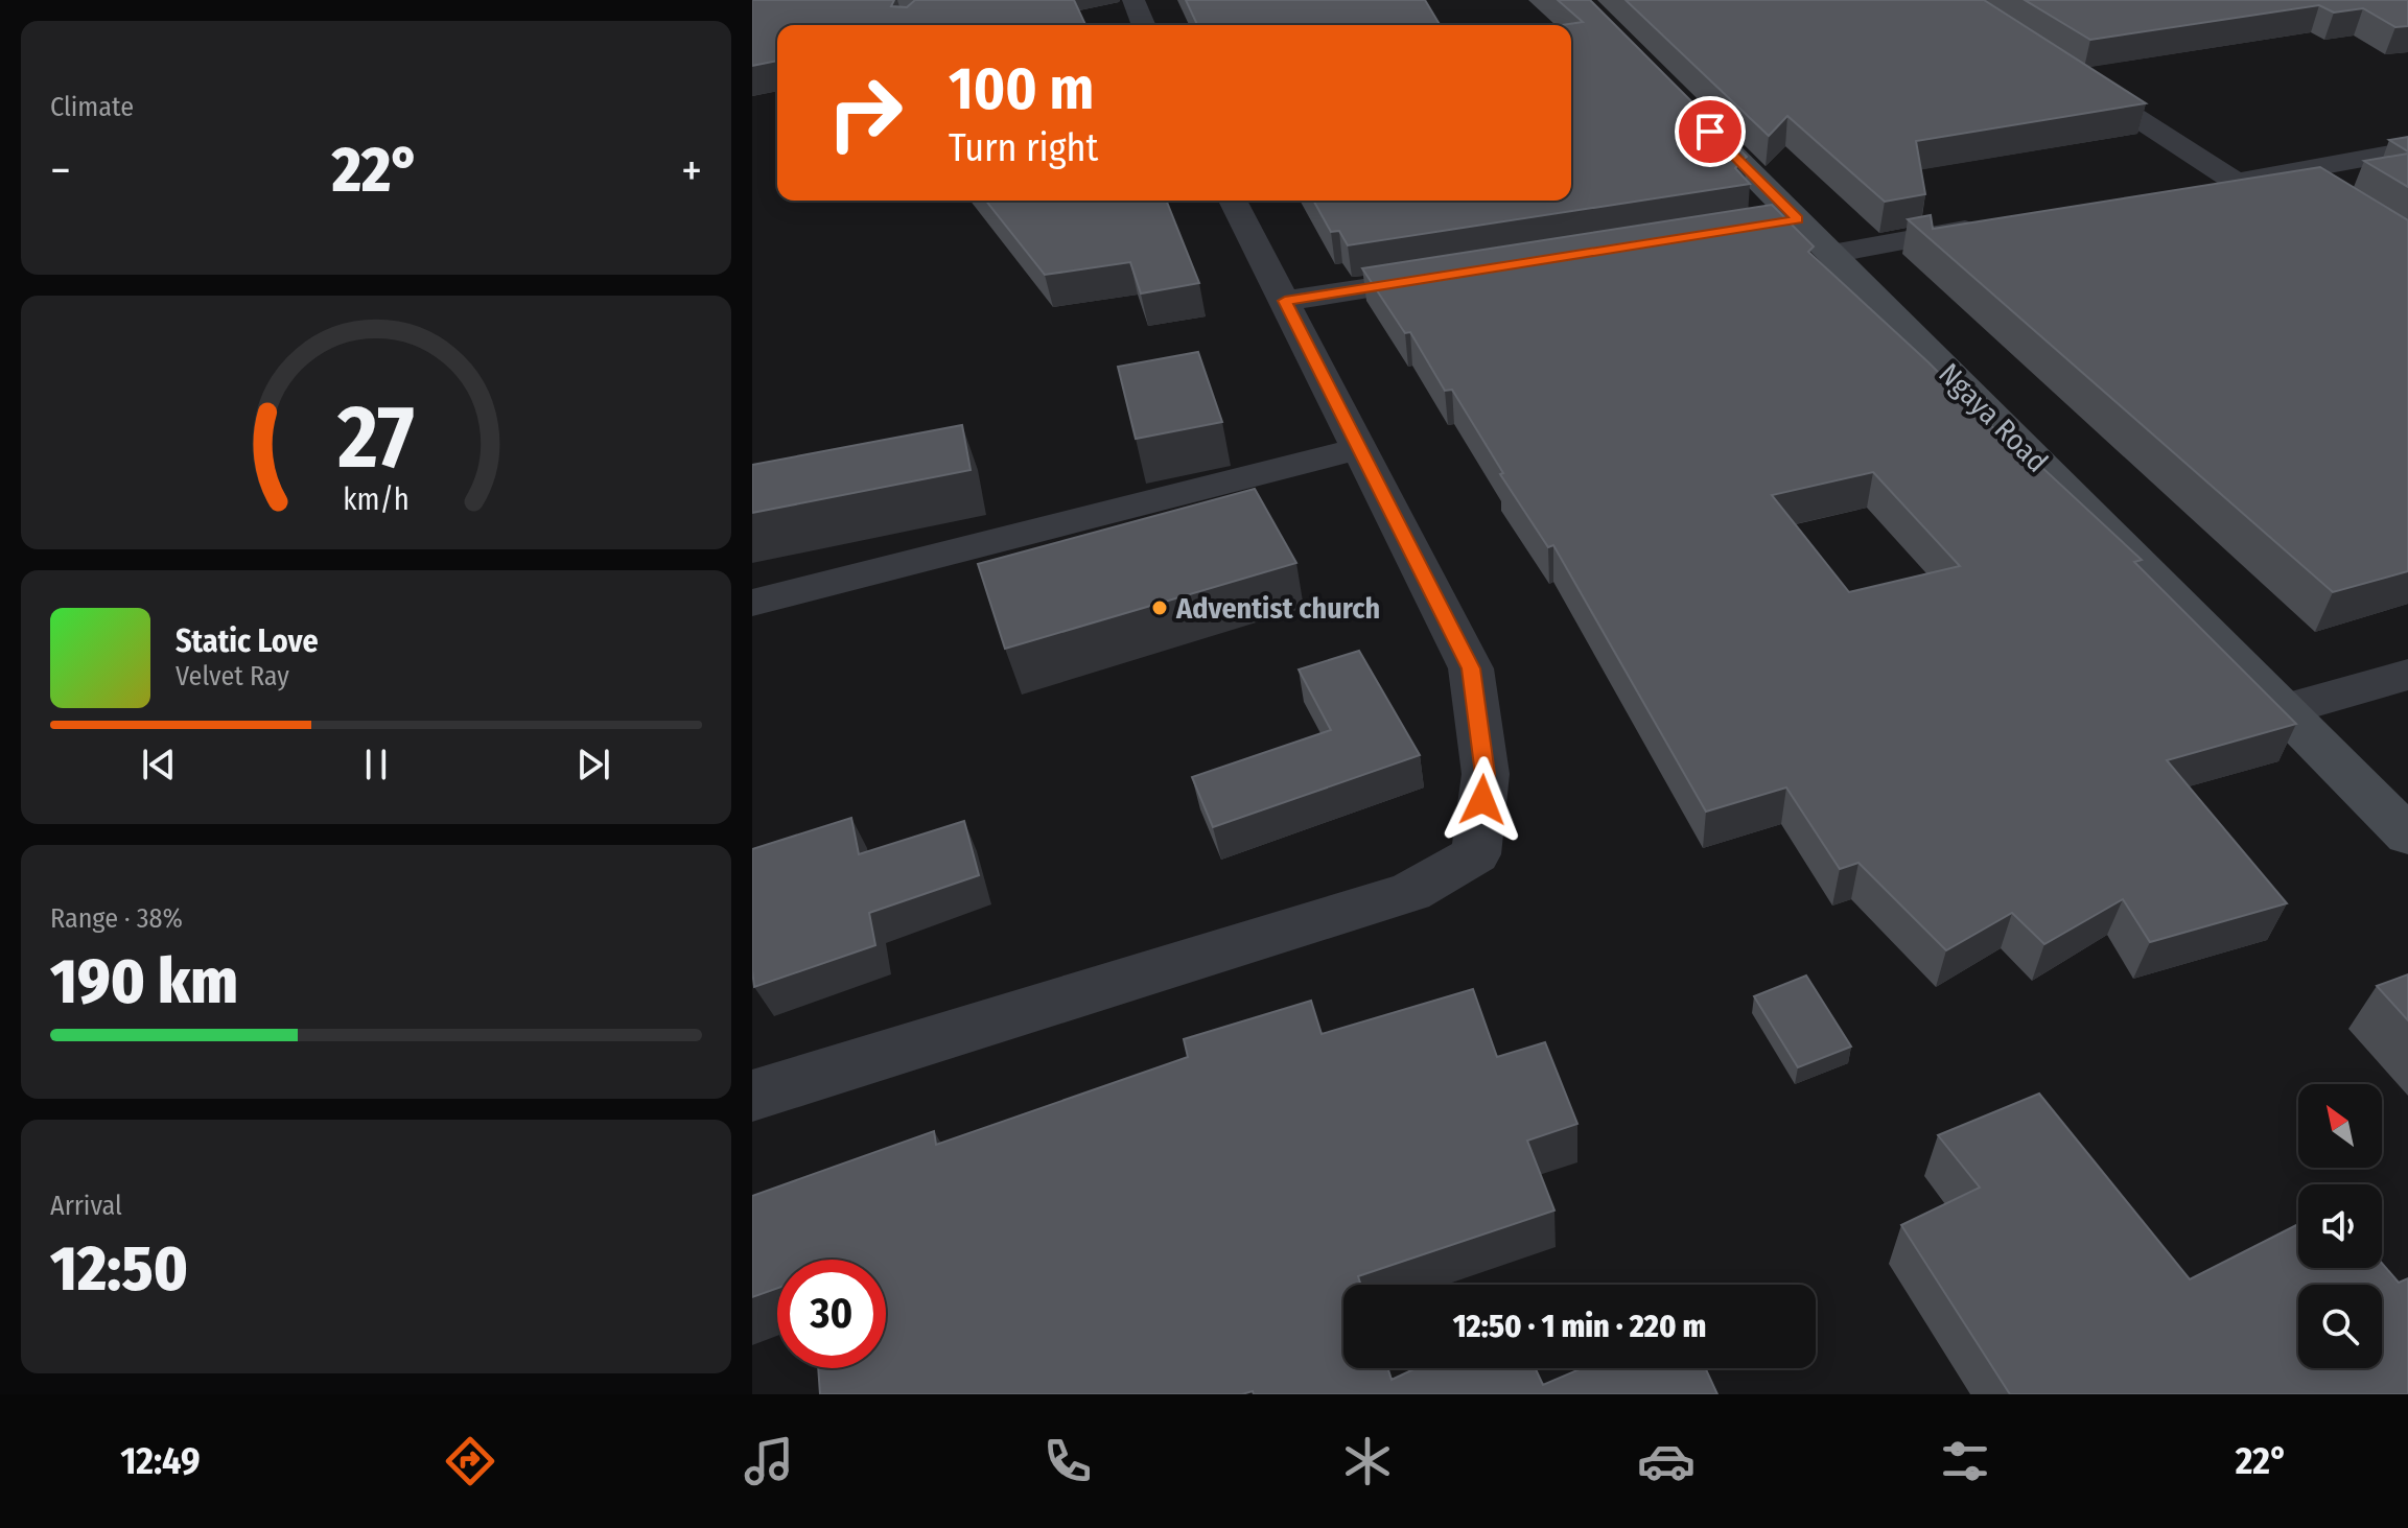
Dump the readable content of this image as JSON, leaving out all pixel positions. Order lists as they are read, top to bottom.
{
  "streets": {
    "street": ["Ngaya Road"]
  },
  "places": ["Adventist church"],
  "north": "top left",
  "page": {
    "tile": [
      "Climate",
      ["Range · 38%", "190 km"],
      ["Arrival", "12:50"]
    ],
    "turn": ["100 m", "Turn right"],
    "heat": ["−", "22°", "+"],
    "song": ["Static Love", "Velvet Ray"],
    "limit": "30",
    "trip": "12:50 · 1 min · 220 m",
    "tabs": ["12:49", "22°"],
    "gauge": ["27", "km/h"]
  }
}
